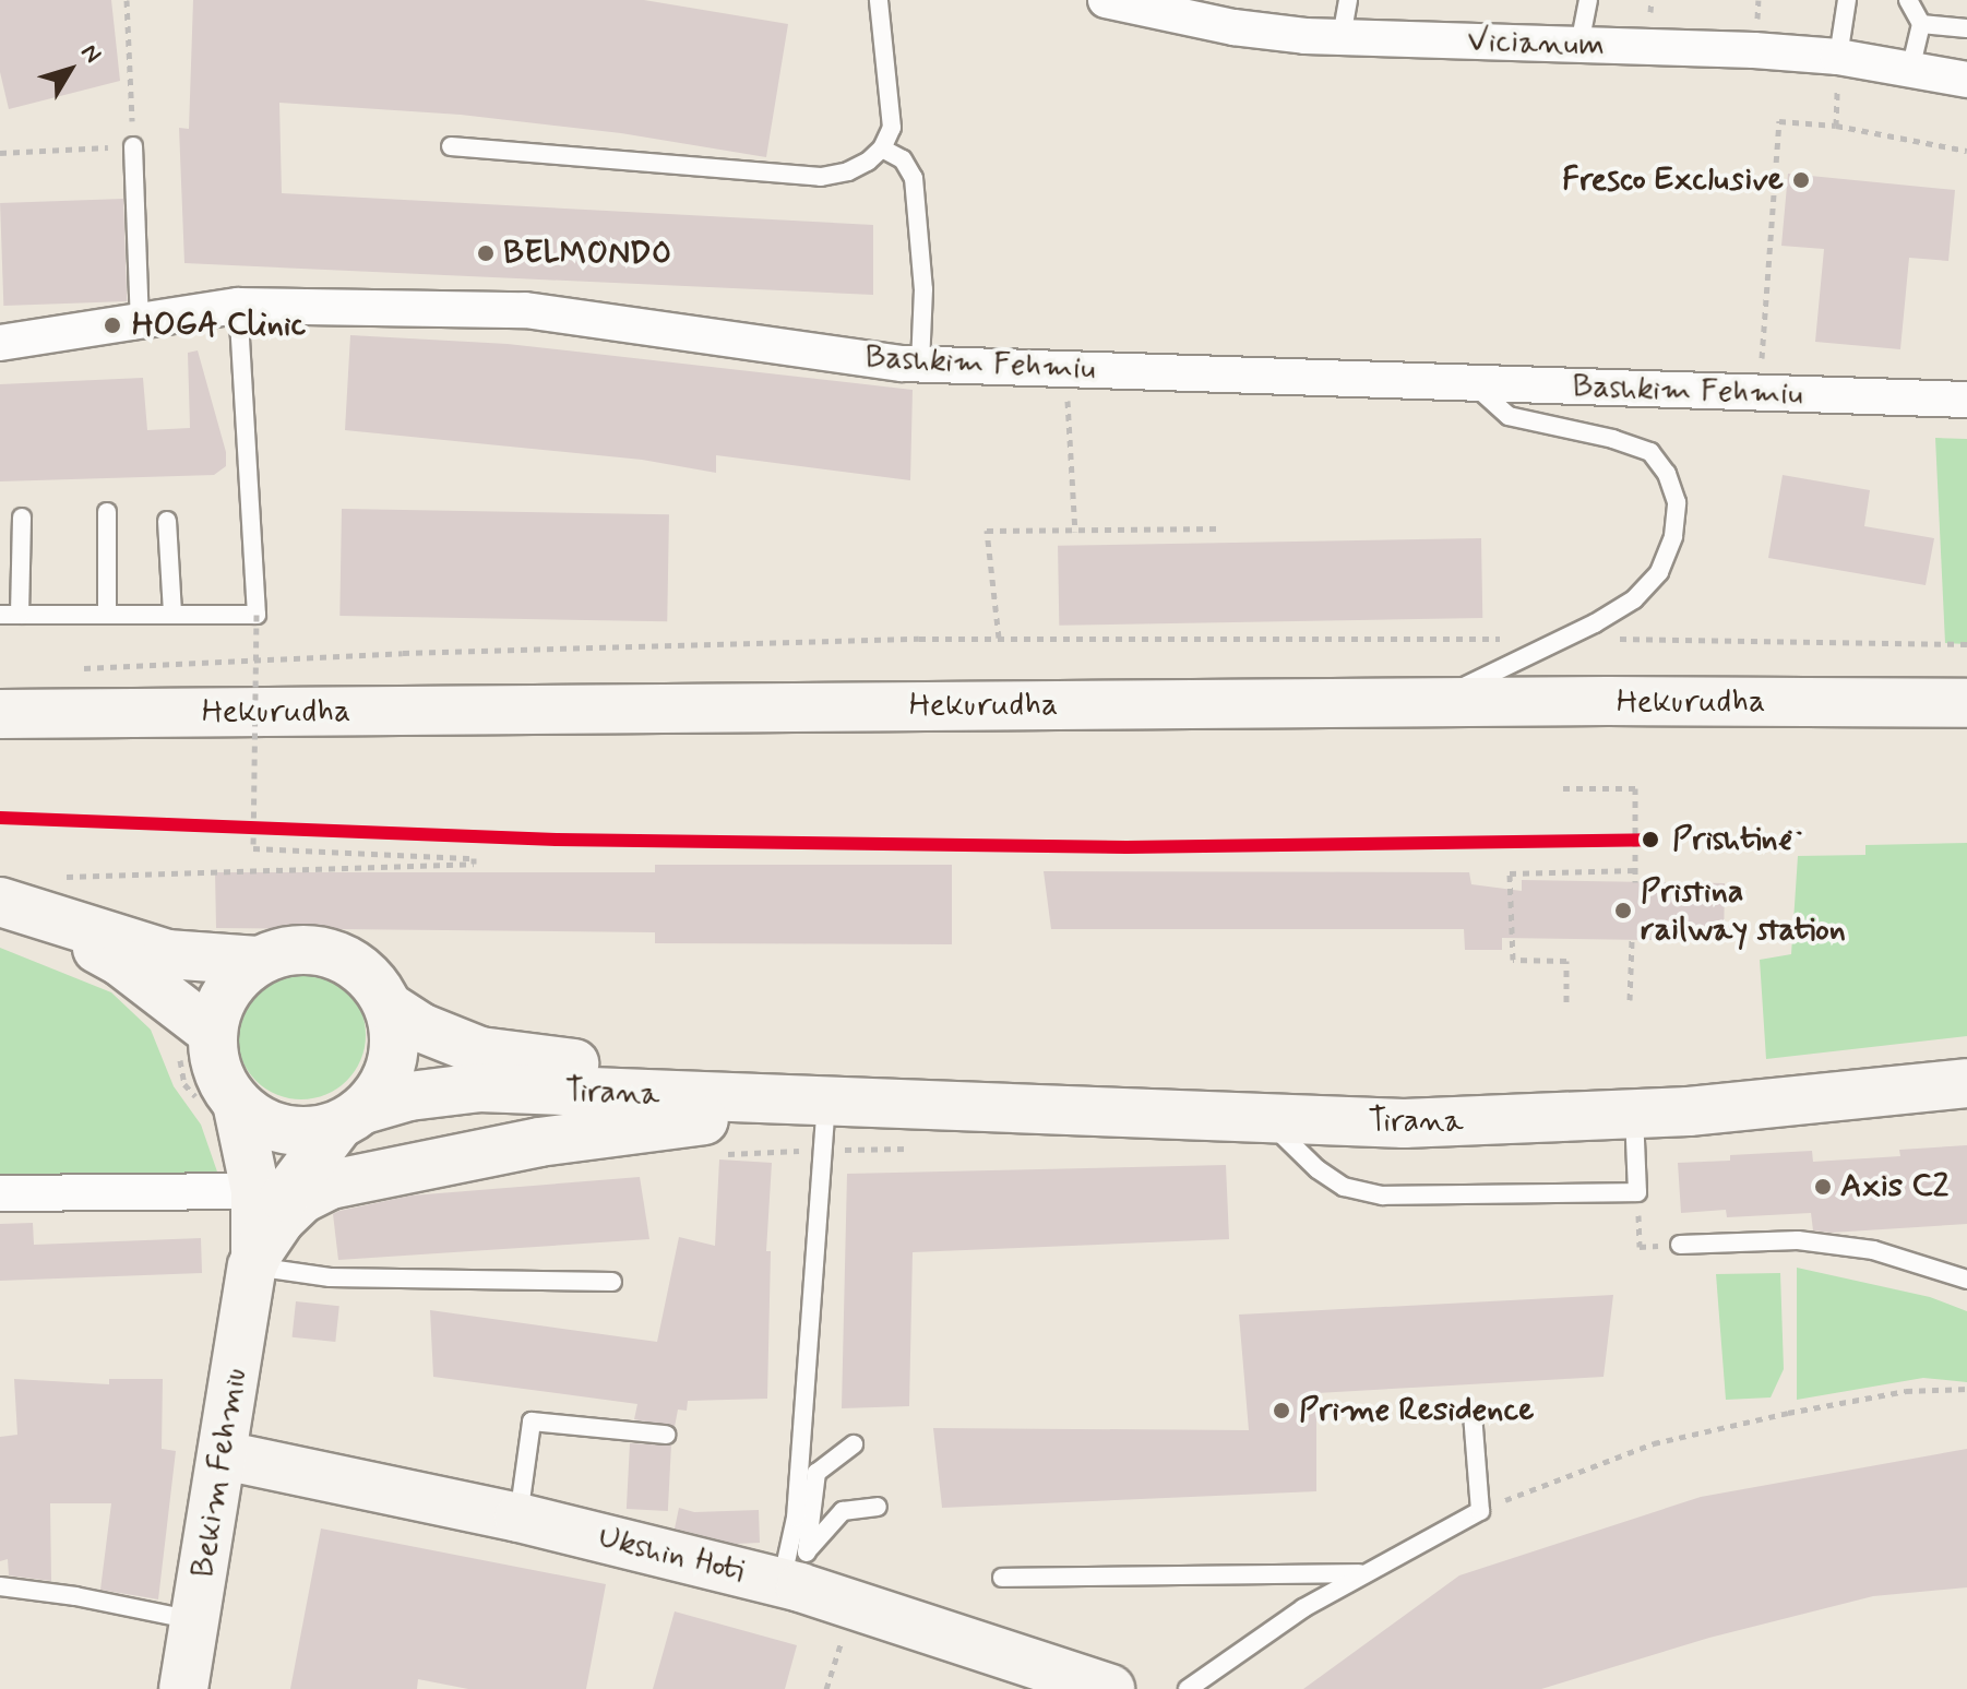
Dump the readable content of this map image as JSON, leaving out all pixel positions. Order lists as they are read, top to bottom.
{
  "streets": {
    "main road": [
      "Hekurudha",
      "Tirana",
      "Bekim Fehmiu",
      "Ukshin Hoti"
    ],
    "street": ["Vicianum", "Bashkim Fehmiu"]
  },
  "crossings": [
    ["Tirana", "Bekim Fehmiu"],
    ["Bekim Fehmiu", "Ukshin Hoti"]
  ],
  "places": [
    "Fresco Exclusive",
    "BELMONDO",
    "HOGA Clinic",
    "Prishtinë",
    "Pristina railway station",
    "Axis C2",
    "Prime Residence"
  ],
  "north": "top right"
}
